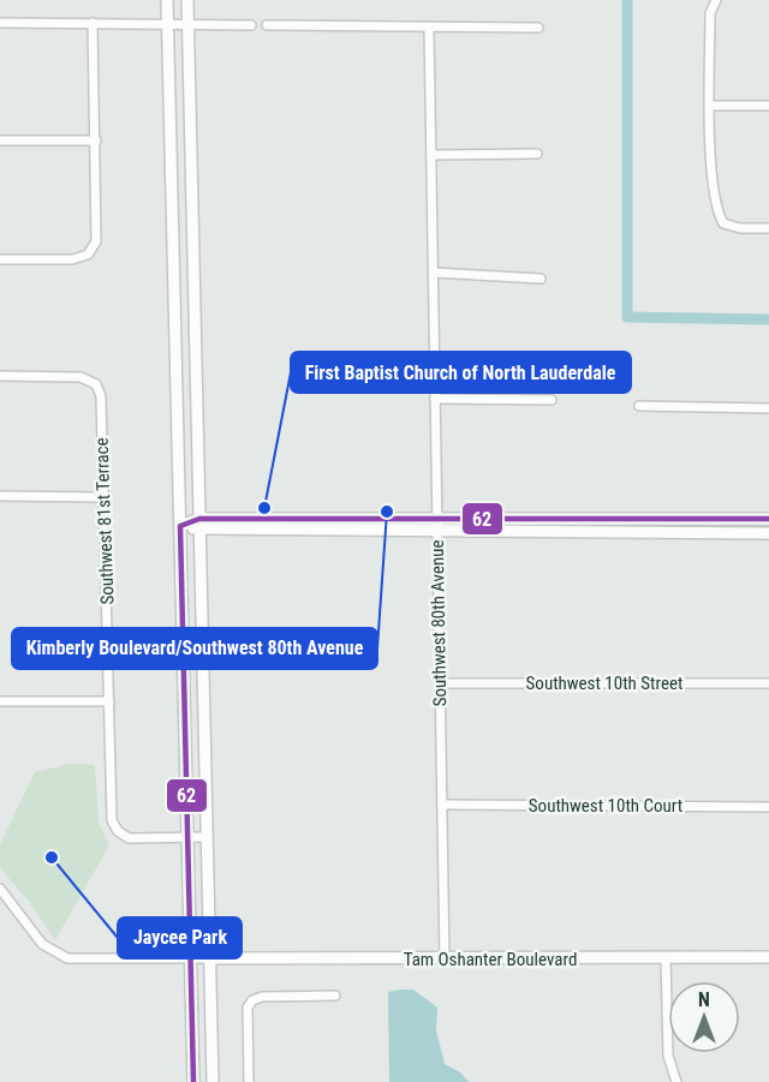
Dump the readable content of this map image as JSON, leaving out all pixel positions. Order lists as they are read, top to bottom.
{
  "streets": {
    "street": [
      "Southwest 81st Terrace",
      "Southwest 80th Avenue",
      "Southwest 10th Street",
      "Southwest 10th Court",
      "Tam Oshanter Boulevard"
    ]
  },
  "crossings": [
    ["Southwest 80th Avenue", "Southwest 10th Street"],
    ["Southwest 80th Avenue", "Southwest 10th Court"],
    ["Southwest 80th Avenue", "Tam Oshanter Boulevard"]
  ],
  "places": ["First Baptist Church of North Lauderdale", "Kimberly Boulevard/Southwest 80th Avenue", "Jaycee Park"],
  "lines": ["transit line 62"],
  "north": "top"
}
